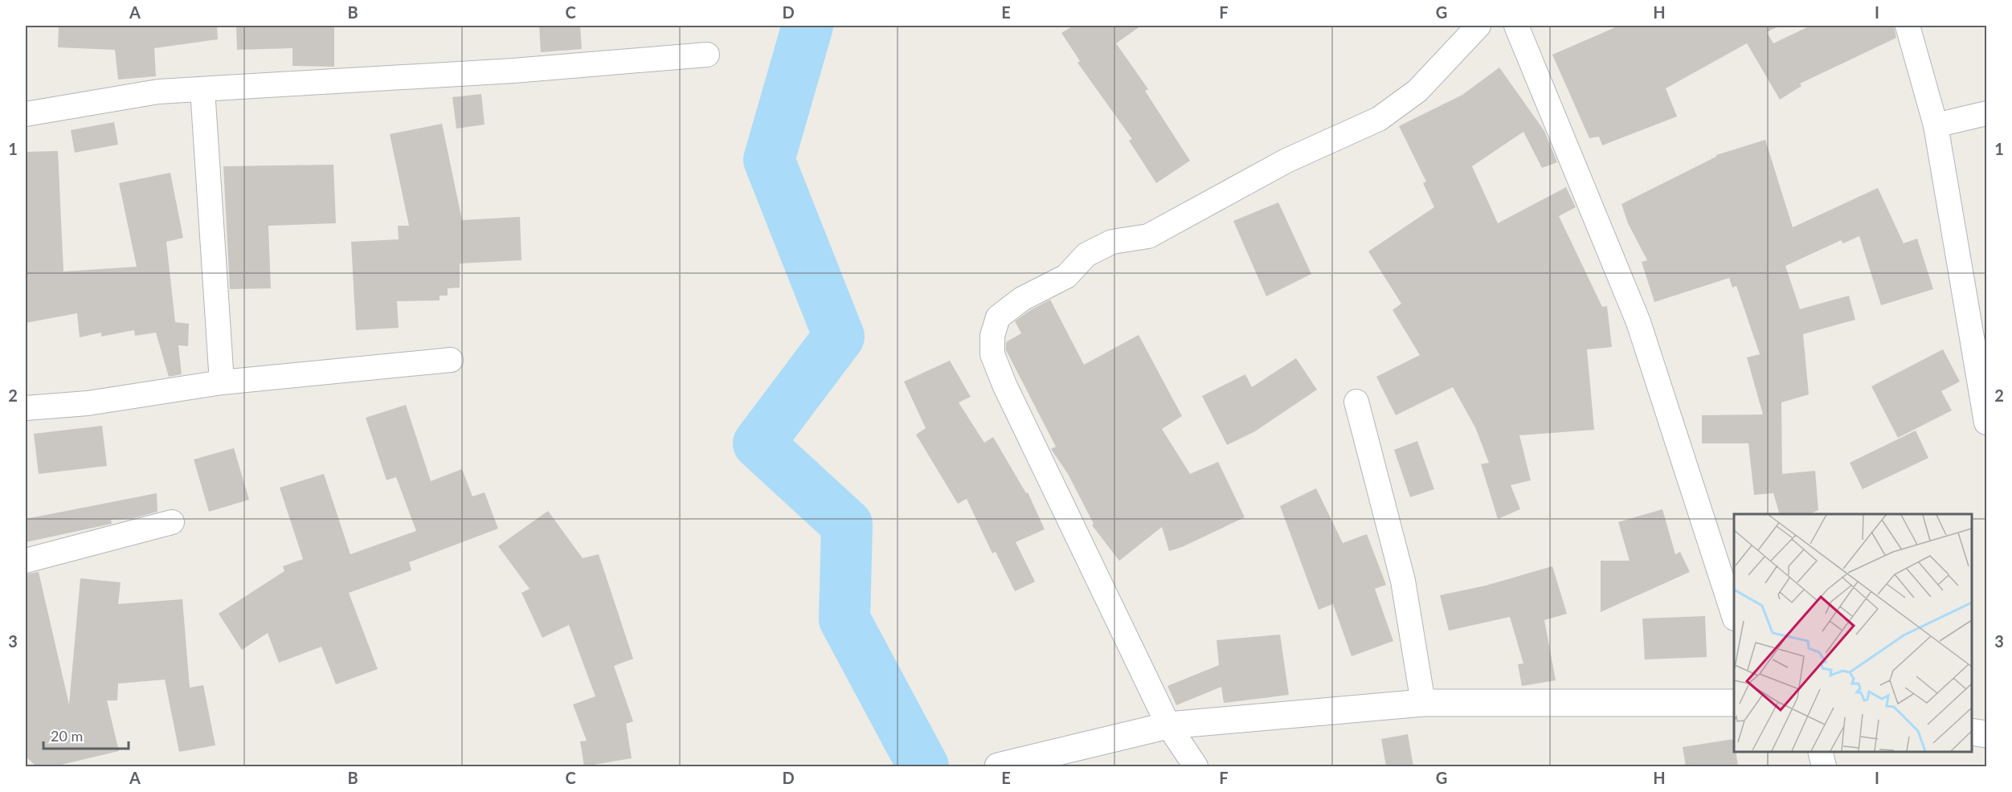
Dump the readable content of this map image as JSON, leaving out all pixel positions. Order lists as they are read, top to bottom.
{
  "scale_bar": "20 m",
  "grid": {
    "columns": [
      "A",
      "B",
      "C",
      "D",
      "E",
      "F",
      "G",
      "H",
      "I"
    ],
    "rows": ["1", "2", "3"]
  }
}
